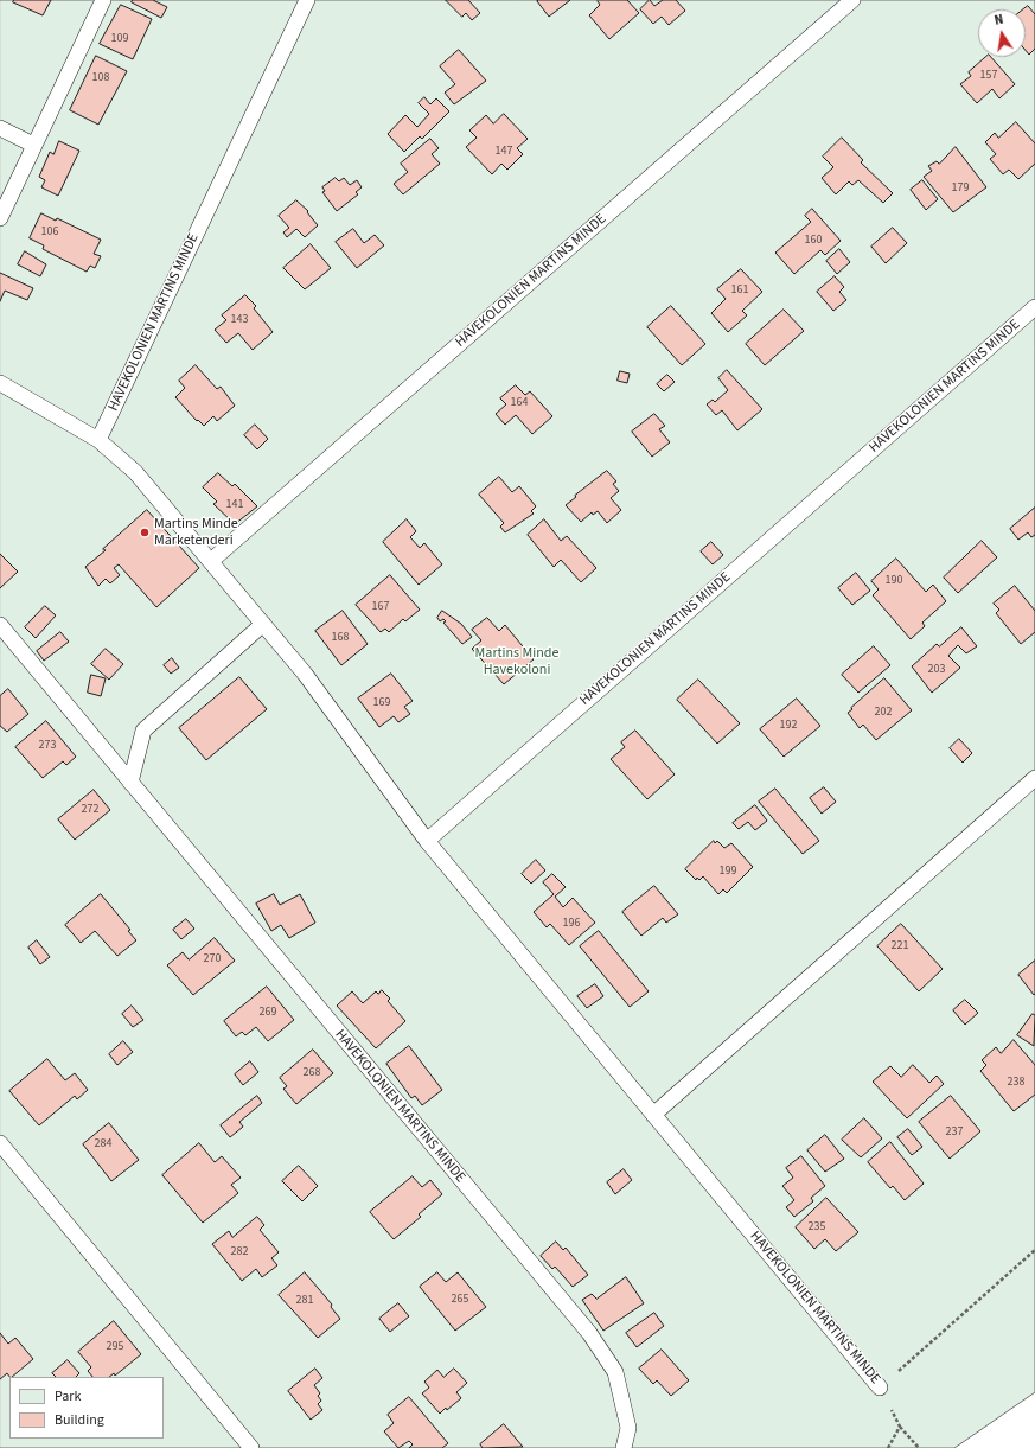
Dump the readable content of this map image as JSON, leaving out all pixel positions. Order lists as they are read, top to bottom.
{
  "streets": {
    "lane": ["HAVEKOLONIEN MARTINS MINDE"]
  },
  "parks": ["Martins Minde Havekoloni"],
  "places": ["Martins Minde Marketenderi"],
  "house_numbers": [
    "109",
    "157",
    "108",
    "147",
    "179",
    "106",
    "160",
    "161",
    "143",
    "164",
    "141",
    "190",
    "167",
    "168",
    "203",
    "169",
    "202",
    "192",
    "273",
    "272",
    "199",
    "196",
    "221",
    "270",
    "269",
    "268",
    "238",
    "237",
    "284",
    "235",
    "282",
    "265",
    "281",
    "295"
  ],
  "legend": ["Park", "Building"],
  "north": "top"
}
